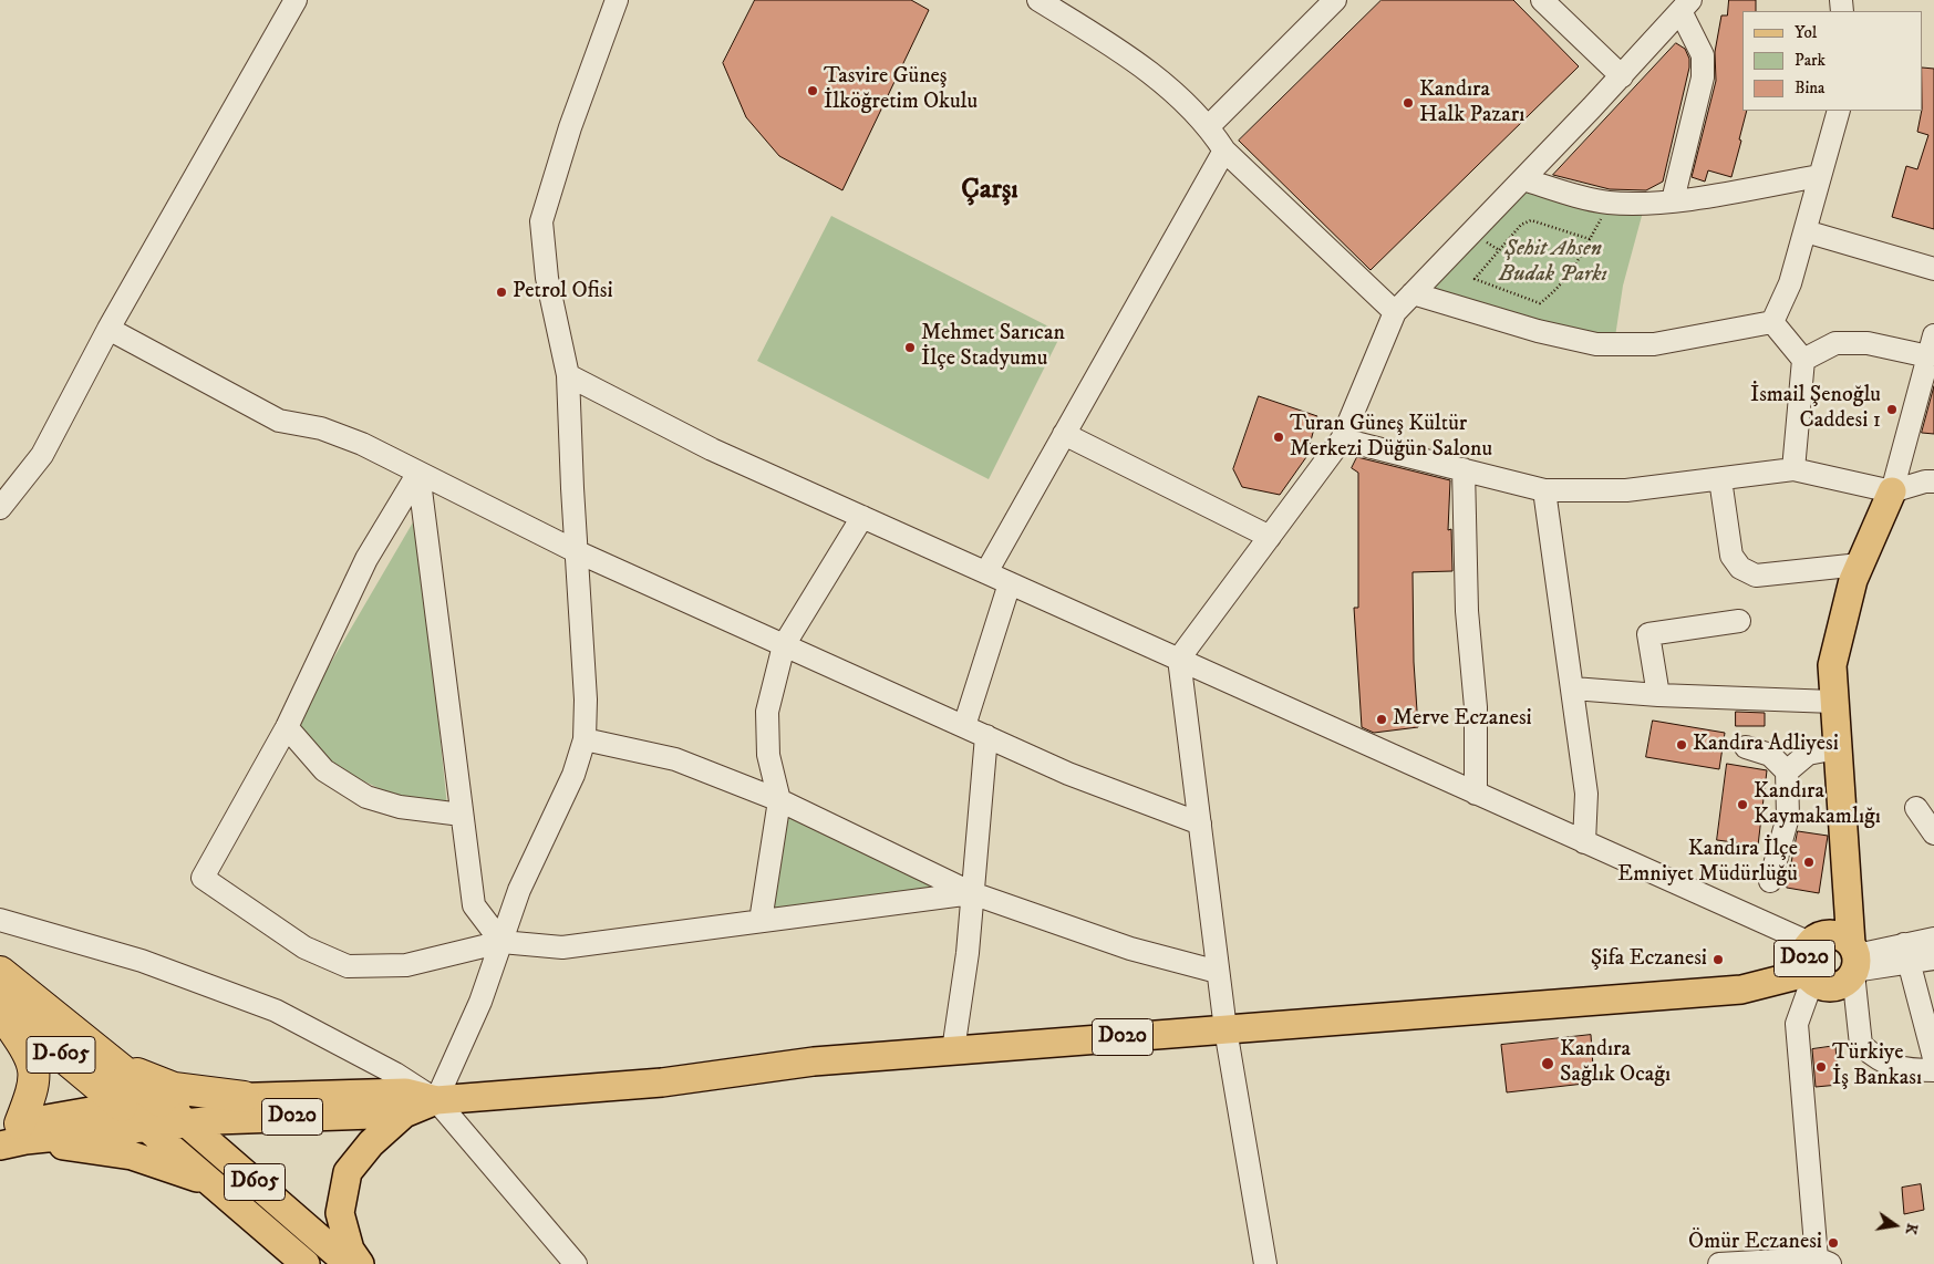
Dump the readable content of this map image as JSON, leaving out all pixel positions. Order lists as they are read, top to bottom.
{
  "streets": {
    "highway": ["D-605", "D605"],
    "main road": ["D020"]
  },
  "crossings": [
    ["D020", "D605"],
    ["D-605", "D605"]
  ],
  "districts": ["Çarşı"],
  "parks": ["Şehit Ahsen Budak Parkı"],
  "places": [
    "Tasvire Güneş İlköğretim Okulu",
    "Kandıra Halk Pazarı",
    "Petrol Ofisi",
    "Mehmet Sarıcan İlçe Stadyumu",
    "İsmail Şenoğlu Caddesi 1",
    "Turan Güneş Kültür Merkezi Düğün Salonu",
    "Merve Eczanesi",
    "Kandıra Adliyesi",
    "Kandıra Kaymakamlığı",
    "Kandıra İlçe Emniyet Müdürlüğü",
    "Şifa Eczanesi",
    "Kandıra Sağlık Ocağı",
    "Türkiye İş Bankası",
    "Ömür Eczanesi"
  ],
  "legend": ["Yol", "Park", "Bina"],
  "north": "right"
}
